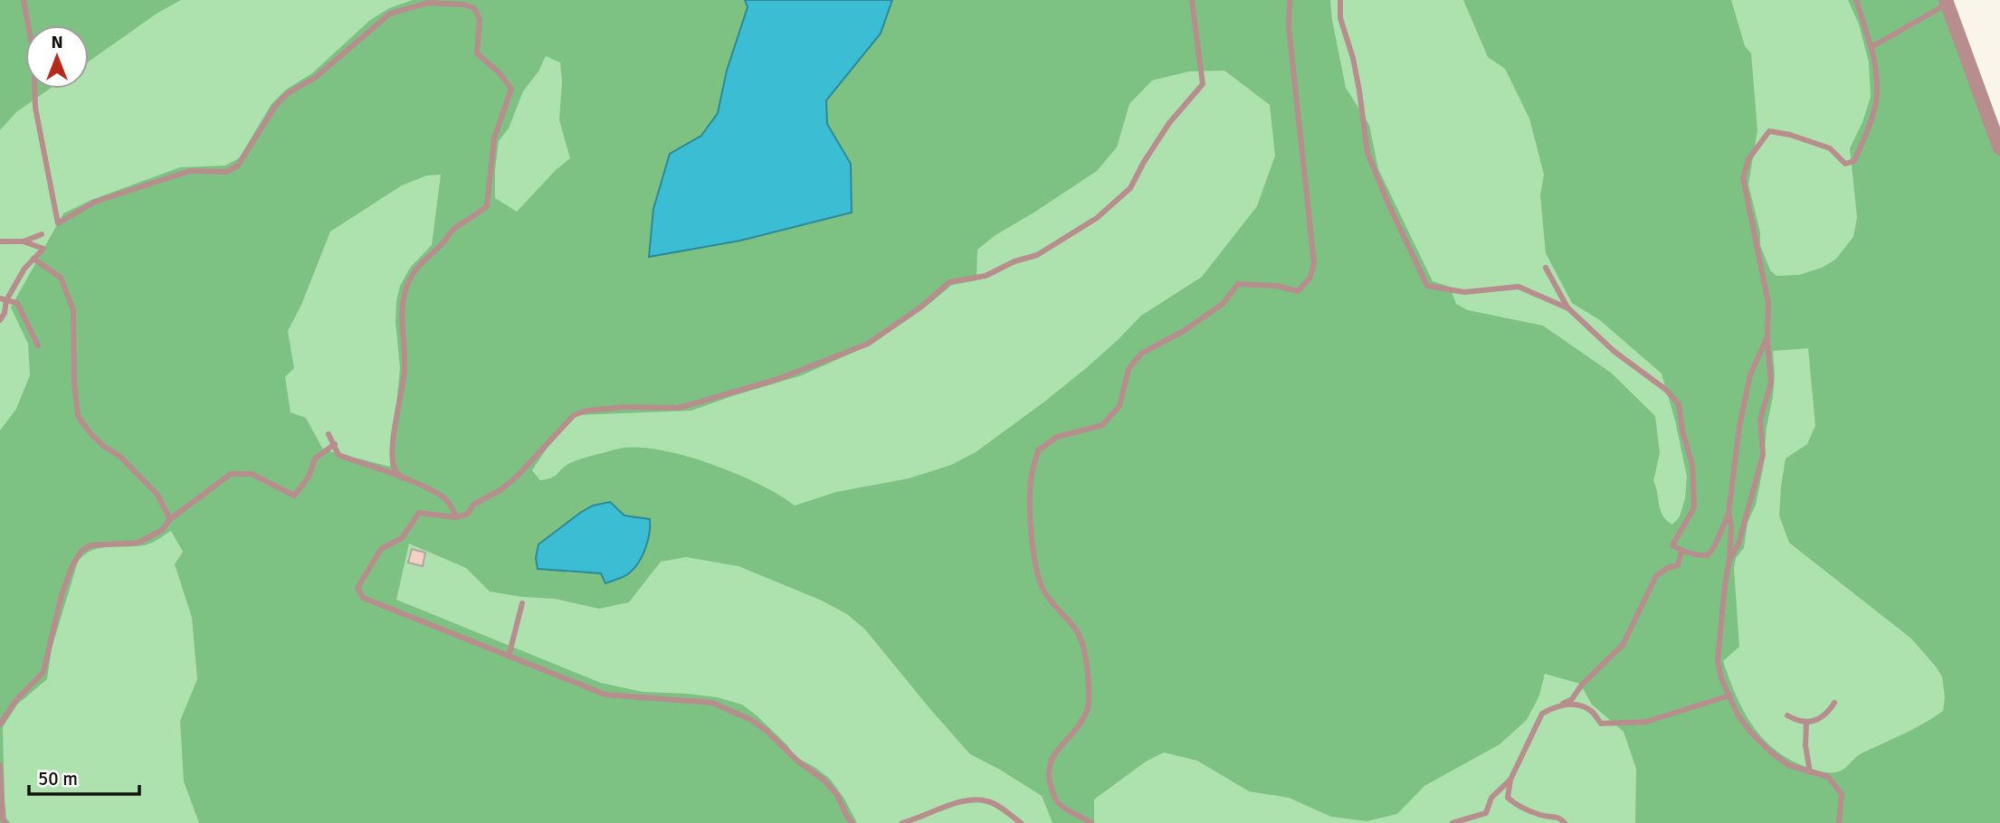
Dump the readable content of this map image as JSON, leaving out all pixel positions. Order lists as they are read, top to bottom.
{
  "scale_bar": "50 m",
  "north": "top"
}
